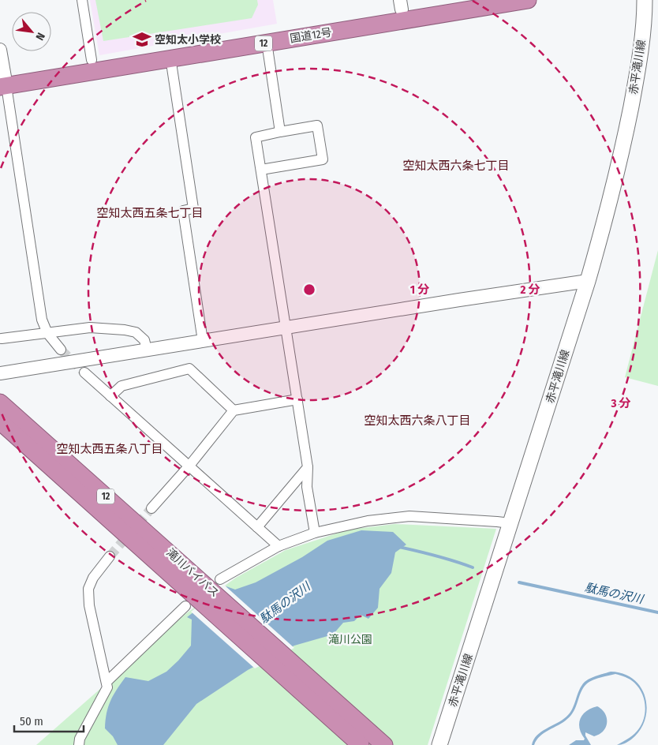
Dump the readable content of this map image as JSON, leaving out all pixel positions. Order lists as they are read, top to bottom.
{
  "streets": {
    "highway": ["国道12号", "12", "滝川バイパス"],
    "main road": ["赤平滝川線"]
  },
  "districts": [
    "空知太西六条七丁目",
    "空知太西五条七丁目",
    "空知太西六条八丁目",
    "空知太西五条八丁目"
  ],
  "water": ["駄馬の沢川"],
  "parks": ["滝川公園"],
  "places": {
    "school or university": ["空知太小学校"]
  },
  "scale_bar": "50 m",
  "north": "bottom right",
  "rings": ["1 分", "2 分", "3 分"]
}
